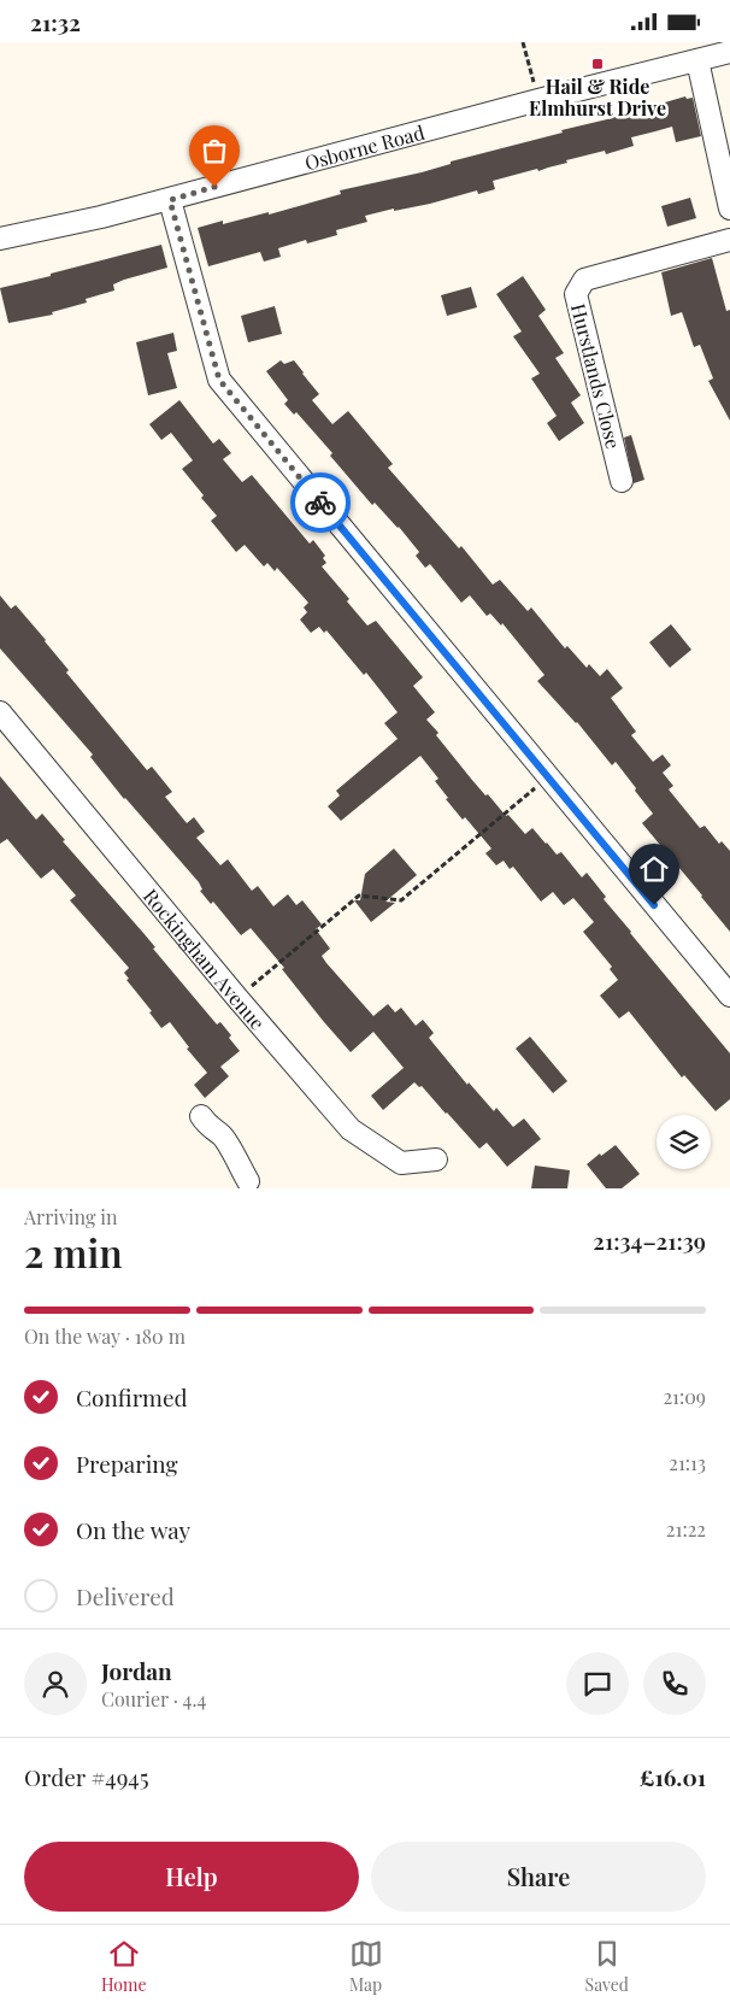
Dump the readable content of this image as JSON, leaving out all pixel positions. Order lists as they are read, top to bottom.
{
  "streets": {
    "street": ["Osborne Road", "Hurstlands Close", "Rockingham Avenue"]
  },
  "places": {
    "transit": ["Hail & Ride Elmhurst Drive"]
  },
  "page": {
    "status": "21:32",
    "heading": ["2 min", "Arriving in", "21:34–21:39"],
    "panel": [
      "Jordan",
      "Courier · 4.4",
      "Order #4945",
      "£16.01"
    ],
    "bar": "On the way · 180 m",
    "list": [
      ["Confirmed", "21:09"],
      ["Preparing", "21:13"],
      ["On the way", "21:22"],
      "Delivered"
    ],
    "buttons": ["Help", "Share"],
    "tabs": ["Home", "Map", "Saved"]
  }
}
